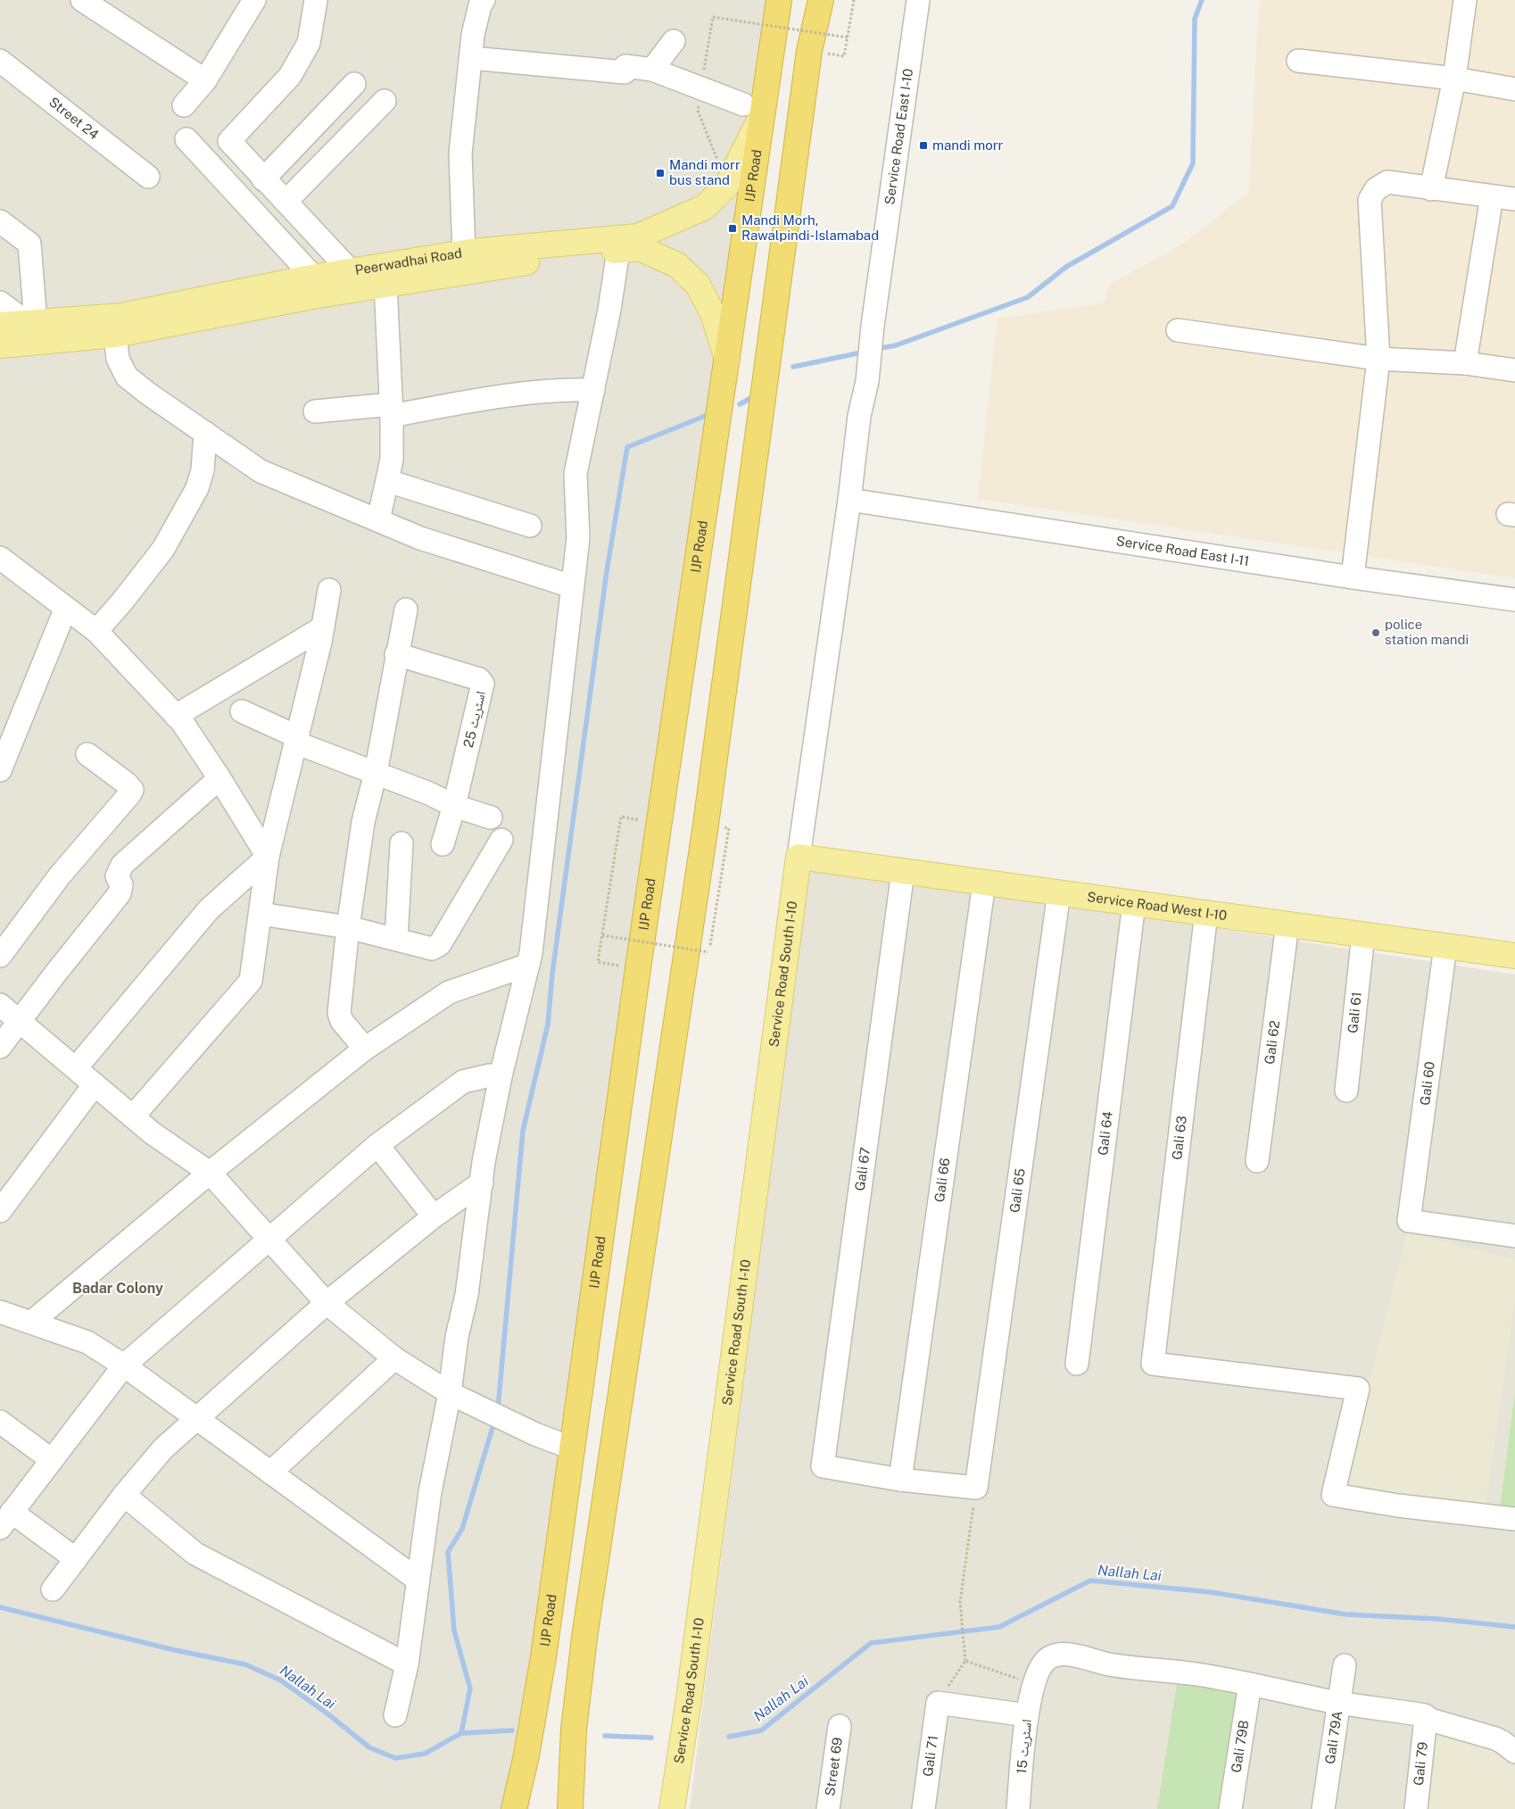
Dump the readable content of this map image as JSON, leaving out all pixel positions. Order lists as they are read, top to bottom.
{
  "streets": {
    "highway": ["IJP Road"],
    "main road": ["Peerwadhai Road", "Service Road West I-10", "Service Road South I-10"],
    "street": [
      "Street 24",
      "Service Road East I-10",
      "Service Road East I-11",
      "اسٹریٹ 25",
      "Gali 61",
      "Gali 62",
      "Gali 60",
      "Gali 64",
      "Gali 63",
      "Gali 67",
      "Gali 66",
      "Gali 65",
      "Gali 79A",
      "اسٹریٹ 15",
      "Gali 79B",
      "Gali 71",
      "Gali 79",
      "Street 69"
    ]
  },
  "crossings": [
    ["Service Road East I-10", "Service Road East I-11"],
    ["Service Road East I-10", "Service Road West I-10"],
    ["Service Road East I-10", "Service Road South I-10"],
    ["IJP Road", "Peerwadhai Road"],
    ["Service Road West I-10", "Service Road South I-10"],
    ["Service Road West I-10", "Gali 61"],
    ["Service Road West I-10", "Gali 62"],
    ["Service Road West I-10", "Gali 60"],
    ["Service Road West I-10", "Gali 64"],
    ["Service Road West I-10", "Gali 63"],
    ["Service Road West I-10", "Gali 67"],
    ["Service Road West I-10", "Gali 66"],
    ["Service Road West I-10", "Gali 65"],
    ["Gali 67", "Gali 66"],
    ["اسٹریٹ 15", "Gali 79B"]
  ],
  "districts": ["Badar Colony"],
  "water": ["Nallah Lai"],
  "places": {
    "transit": ["mandi morr", "Mandi morr bus stand", "Mandi Morh, Rawalpindi-Islamabad"],
    "other": ["police station mandi"]
  }
}
